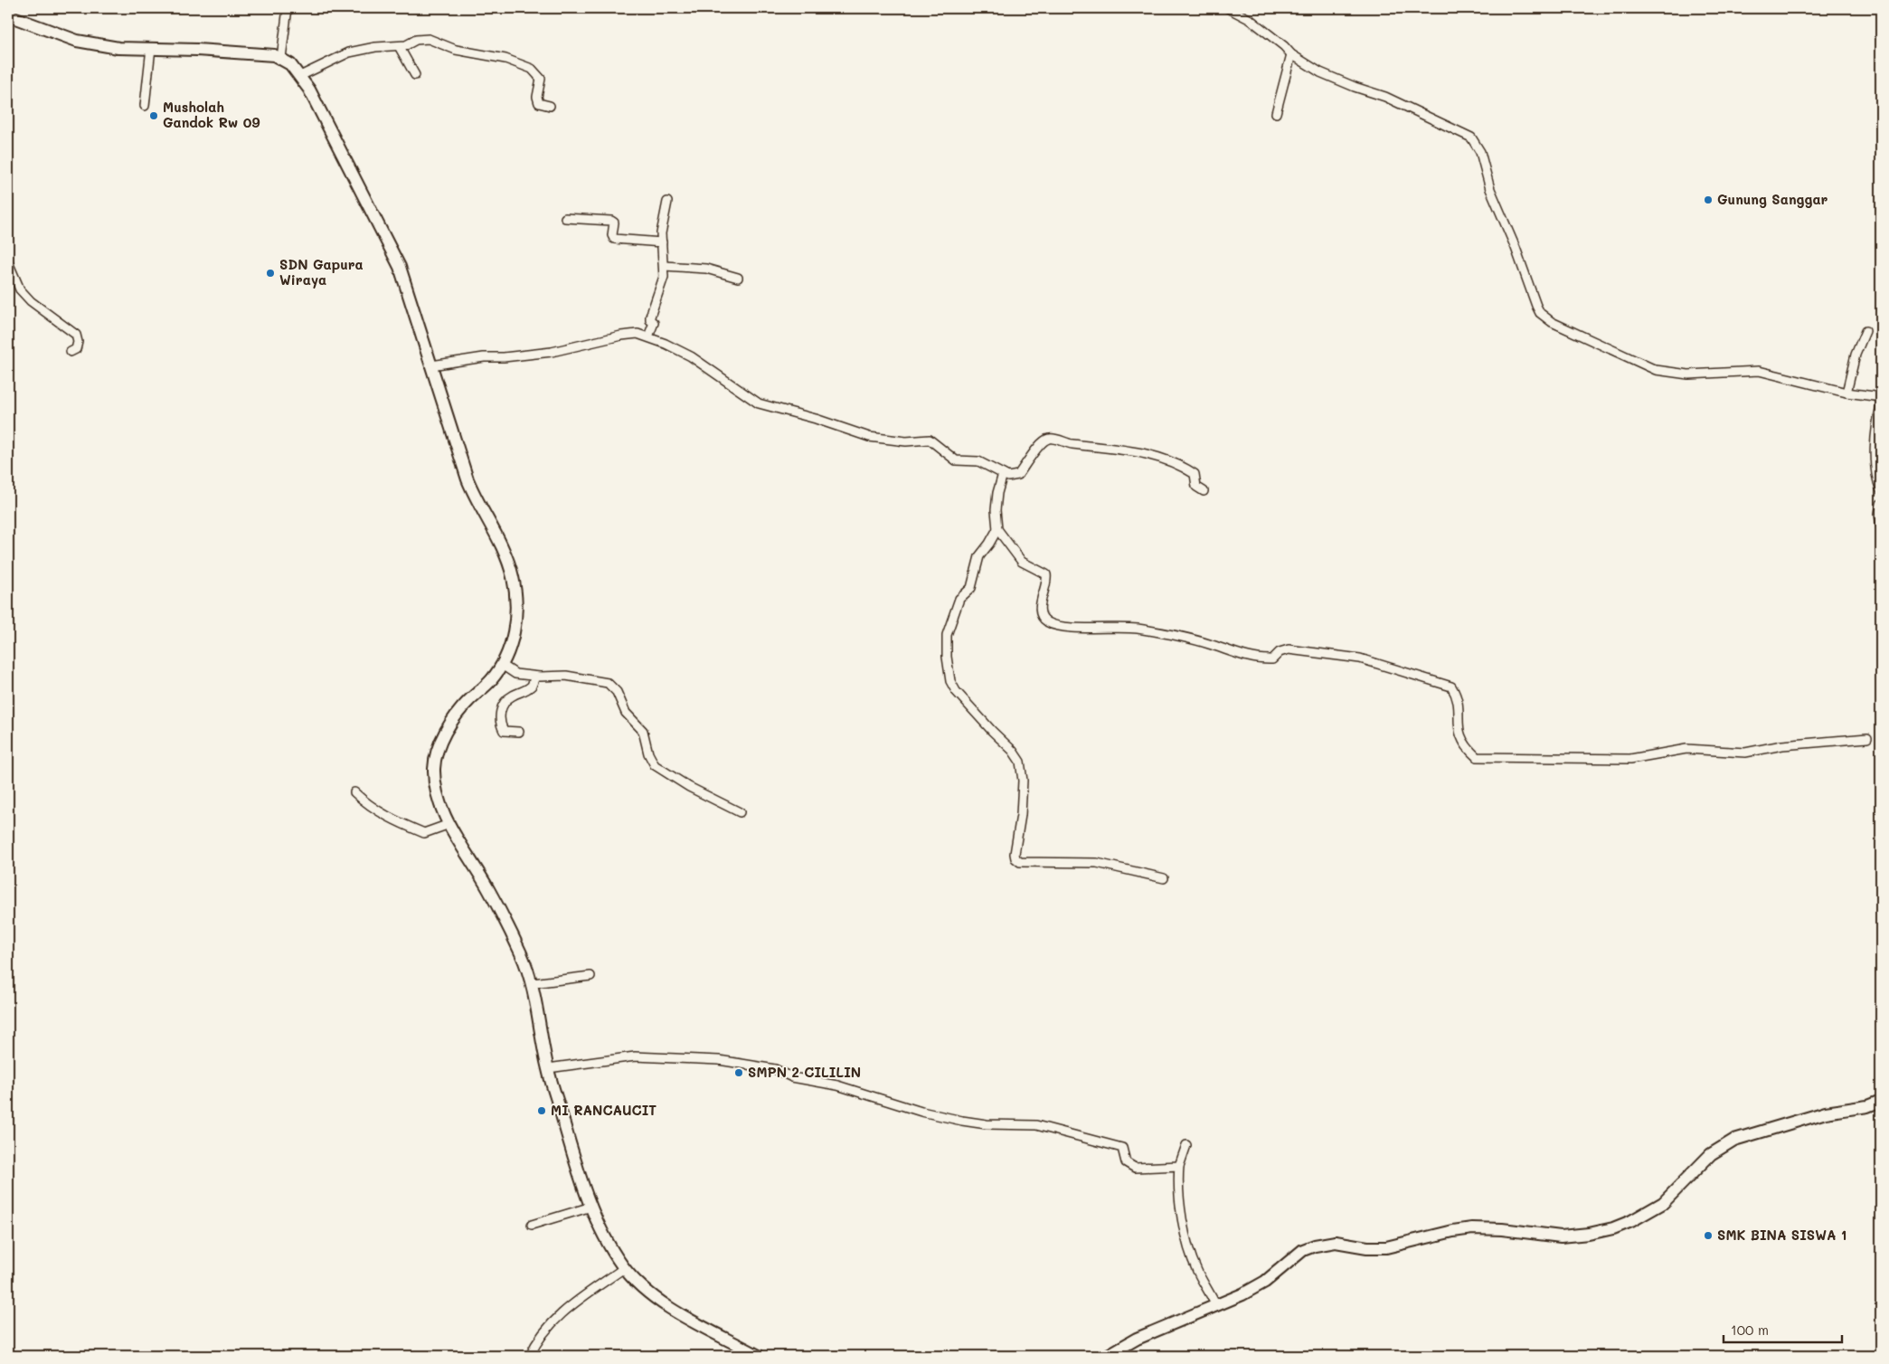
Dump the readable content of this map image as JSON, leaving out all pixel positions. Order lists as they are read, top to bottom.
{
  "places": [
    "Musholah Gandok Rw 09",
    "Gunung Sanggar",
    "SDN Gapura Wiraya",
    "SMPN 2 CILILIN",
    "MI RANCAUCIT",
    "SMK BINA SISWA 1"
  ],
  "scale_bar": "100 m"
}
